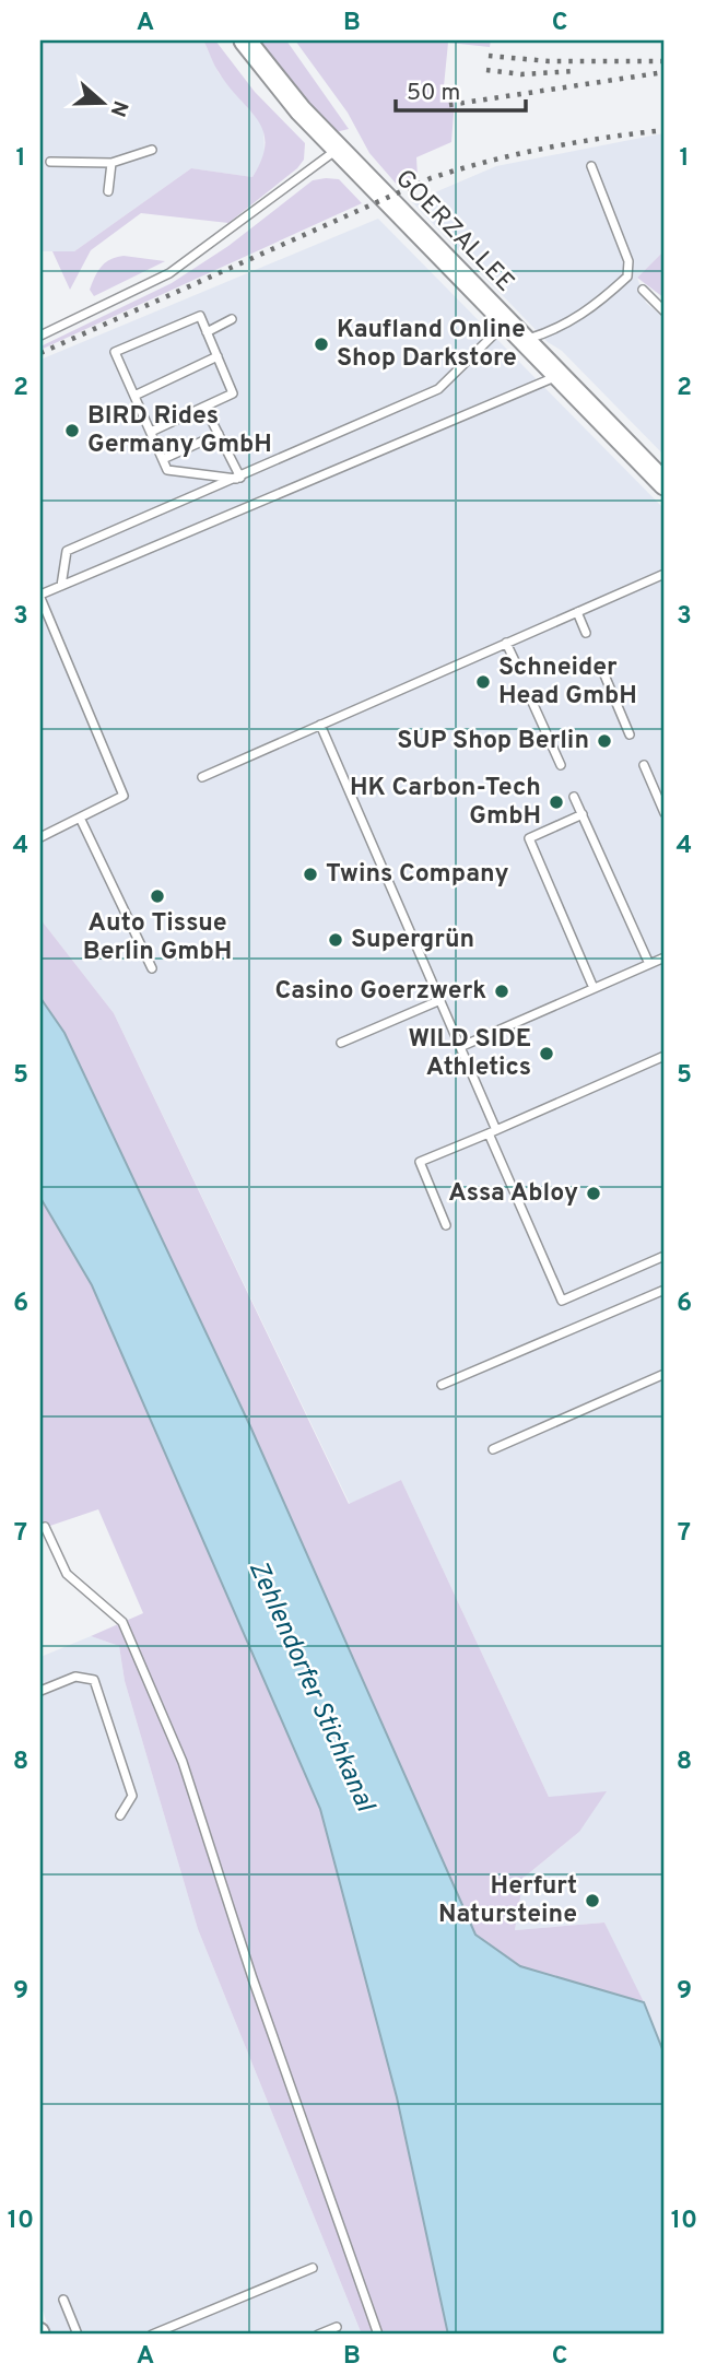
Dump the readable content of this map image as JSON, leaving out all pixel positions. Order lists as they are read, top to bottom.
{
  "streets": {
    "main road": ["GOERZALLEE"]
  },
  "water": ["Zehlendorfer Stichkanal"],
  "places": [
    "Kaufland Online Shop Darkstore",
    "BIRD Rides Germany GmbH",
    "Schneider Head GmbH",
    "SUP Shop Berlin",
    "HK Carbon-Tech GmbH",
    "Twins Company",
    "Auto Tissue Berlin GmbH",
    "Supergrün",
    "Casino Goerzwerk",
    "WILD SIDE Athletics",
    "Assa Abloy",
    "Herfurt Natursteine"
  ],
  "scale_bar": "50 m",
  "north": "right",
  "grid": {
    "columns": ["A", "B", "C"],
    "rows": [
      "1",
      "2",
      "3",
      "4",
      "5",
      "6",
      "7",
      "8",
      "9",
      "10"
    ]
  }
}
